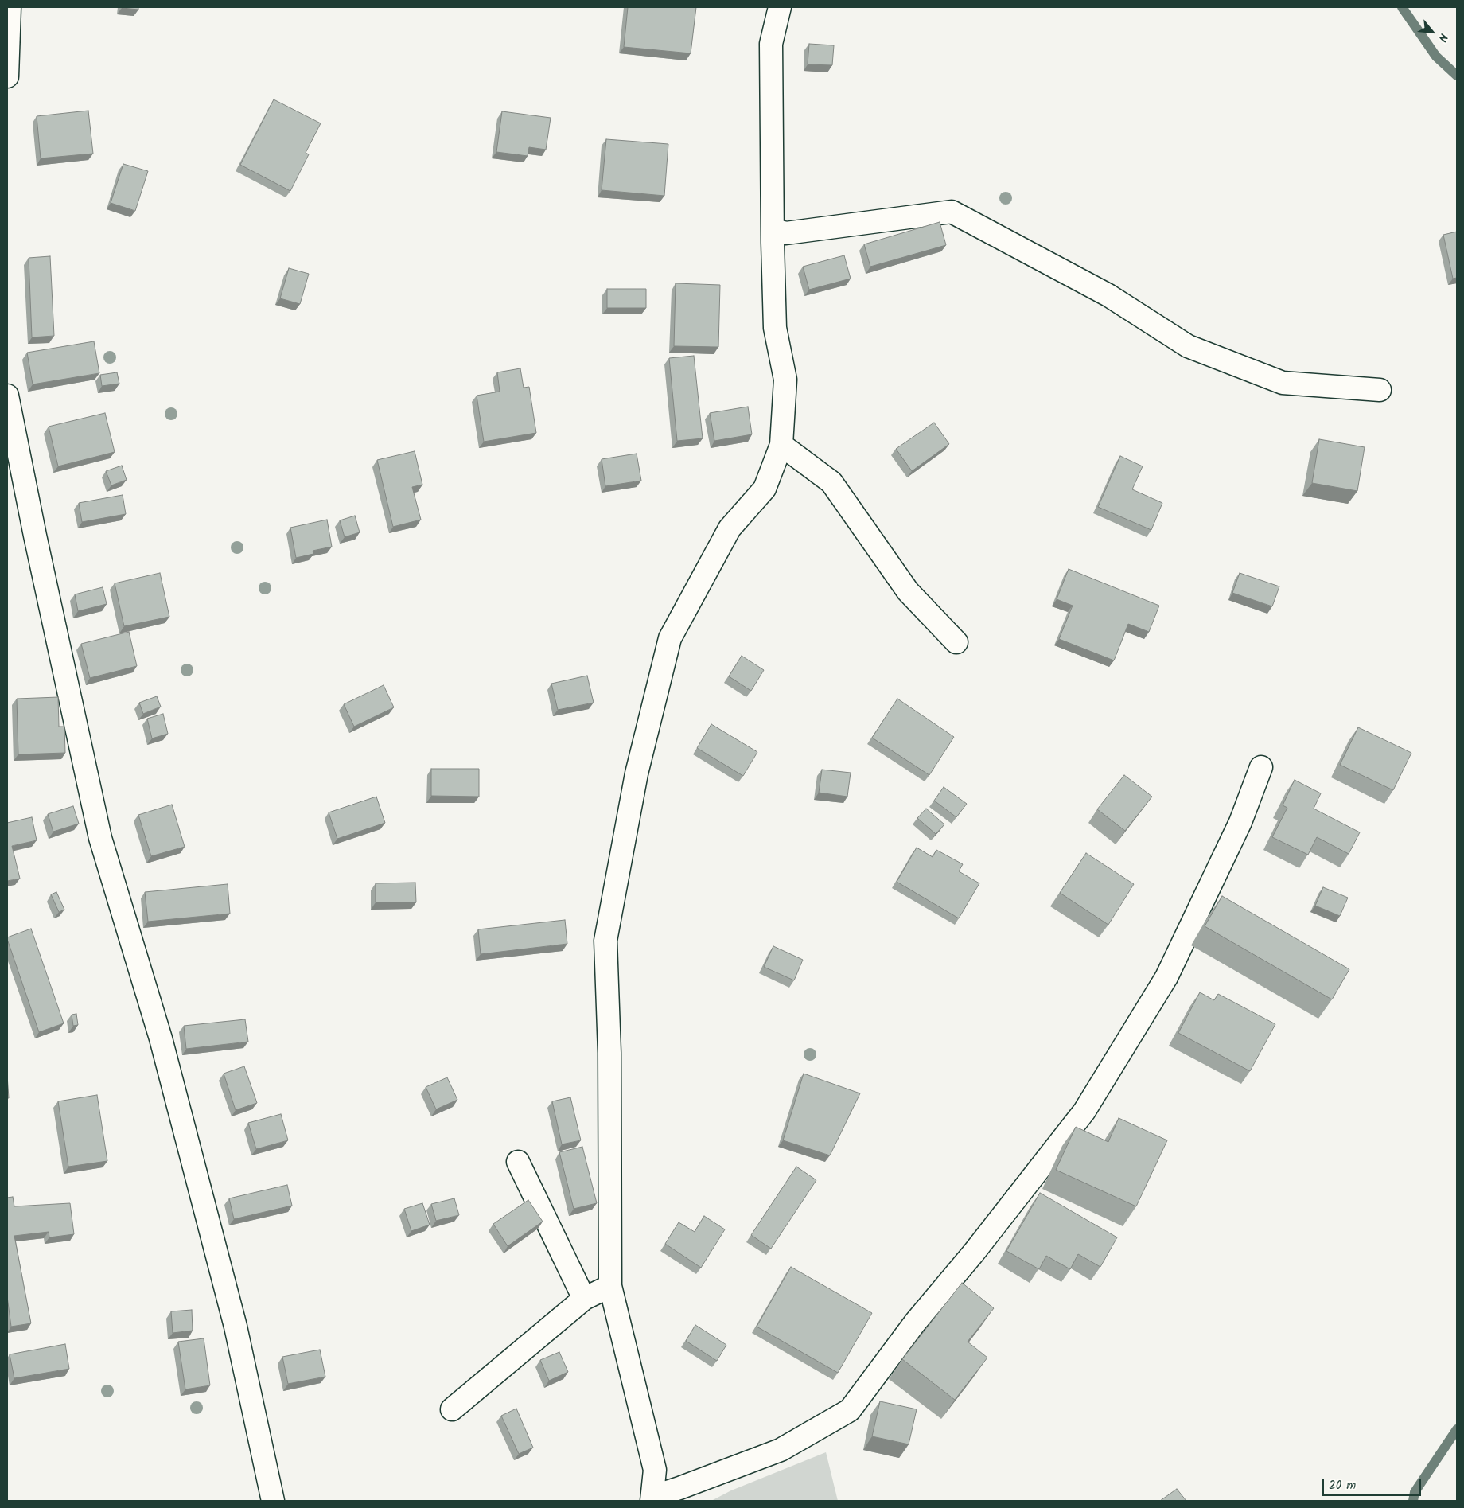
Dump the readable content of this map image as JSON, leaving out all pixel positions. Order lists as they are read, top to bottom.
{
  "scale_bar": "20 m",
  "north": "bottom right"
}
